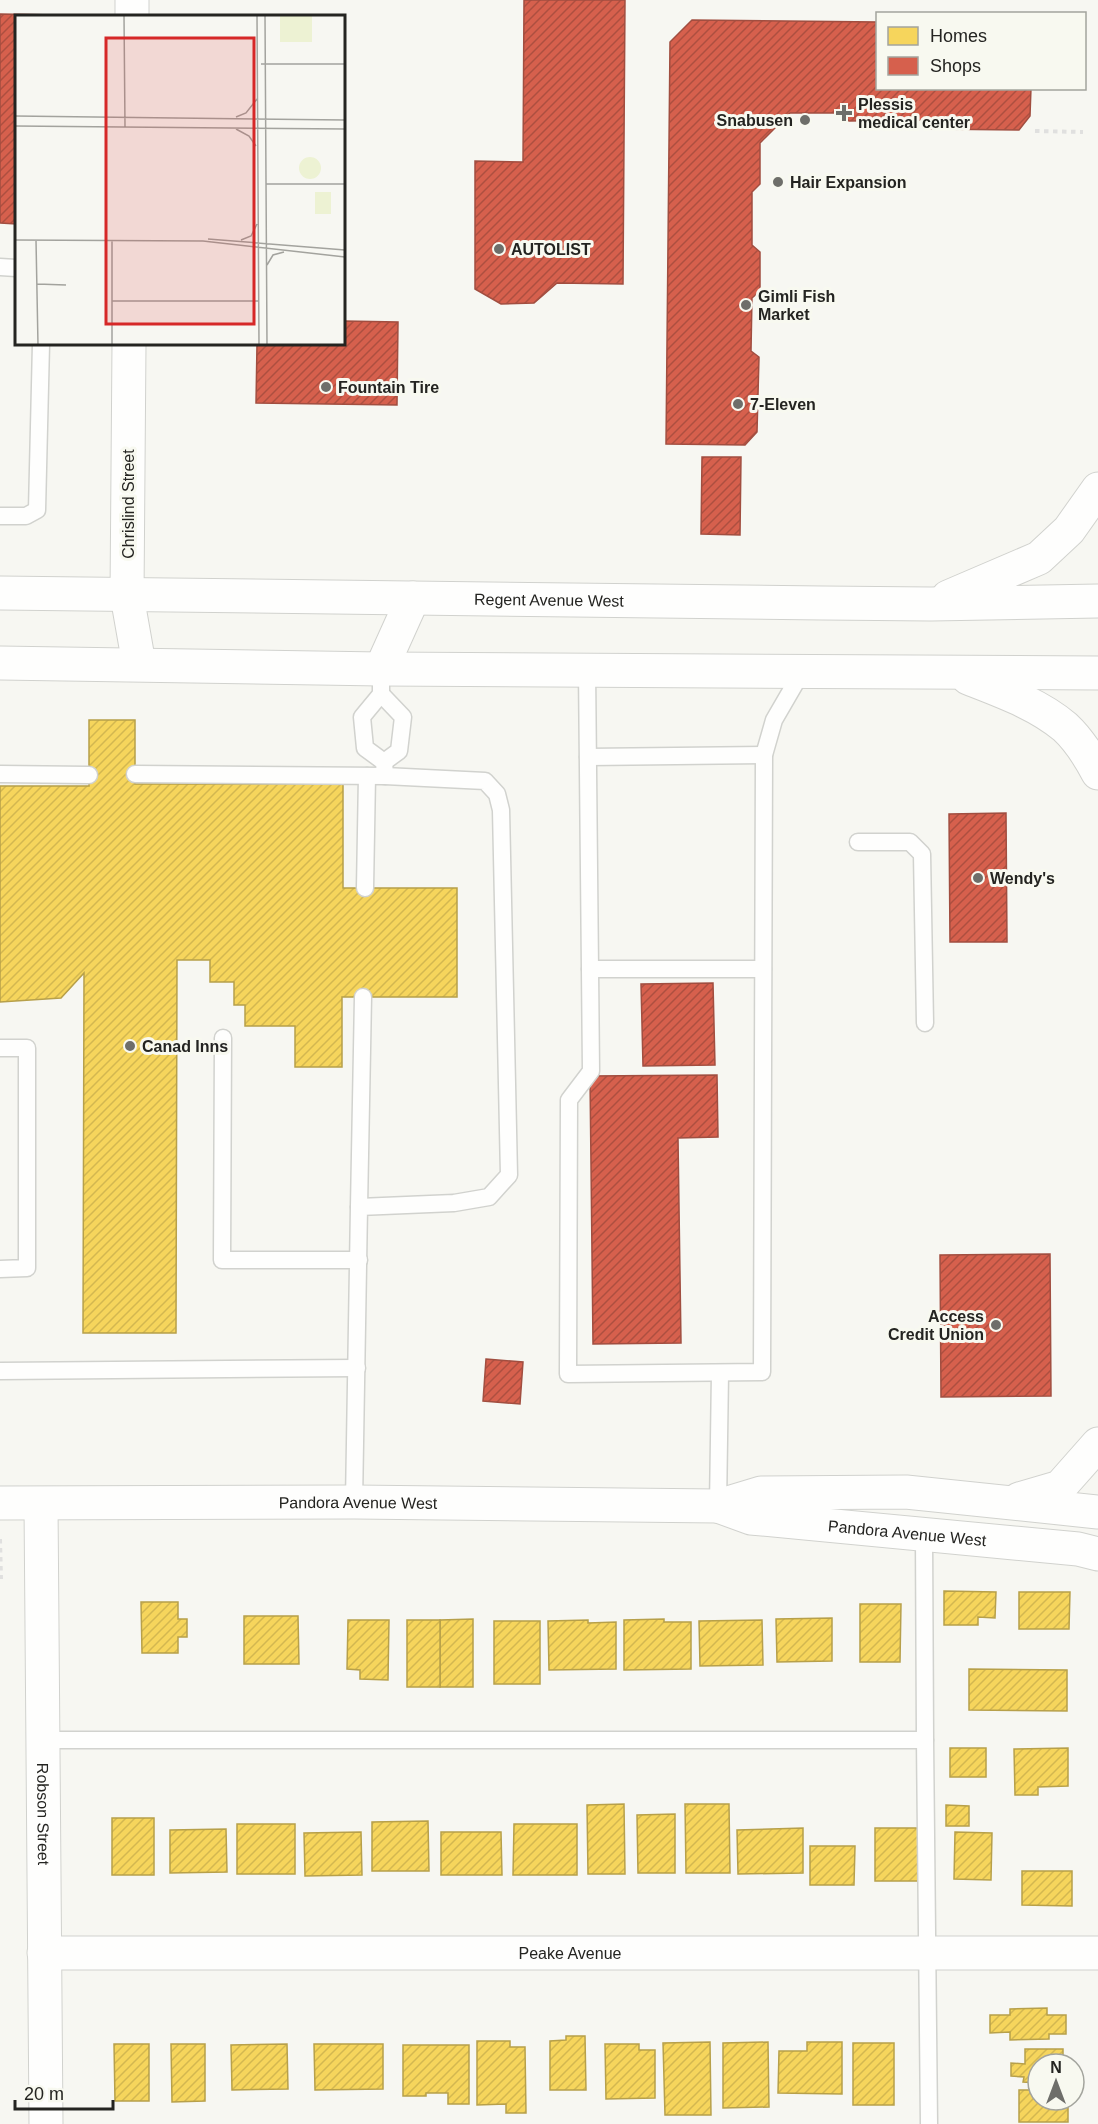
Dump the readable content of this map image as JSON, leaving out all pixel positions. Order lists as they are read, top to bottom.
{
  "streets": {
    "street": [
      "Chrislind Street",
      "Regent Avenue West",
      "Pandora Avenue West",
      "Robson Street",
      "Peake Avenue"
    ]
  },
  "crossings": [
    ["Chrislind Street", "Regent Avenue West"],
    ["Pandora Avenue West", "Robson Street"],
    ["Robson Street", "Peake Avenue"]
  ],
  "places": {
    "health": ["Plessis medical center"],
    "other": [
      "Snabusen",
      "Hair Expansion",
      "AUTOLIST",
      "Gimli Fish Market",
      "Fountain Tire",
      "7-Eleven",
      "Wendy's",
      "Canad Inns",
      "Access Credit Union"
    ]
  },
  "legend": ["Homes", "Shops"],
  "scale_bar": "20 m",
  "north": "top"
}
